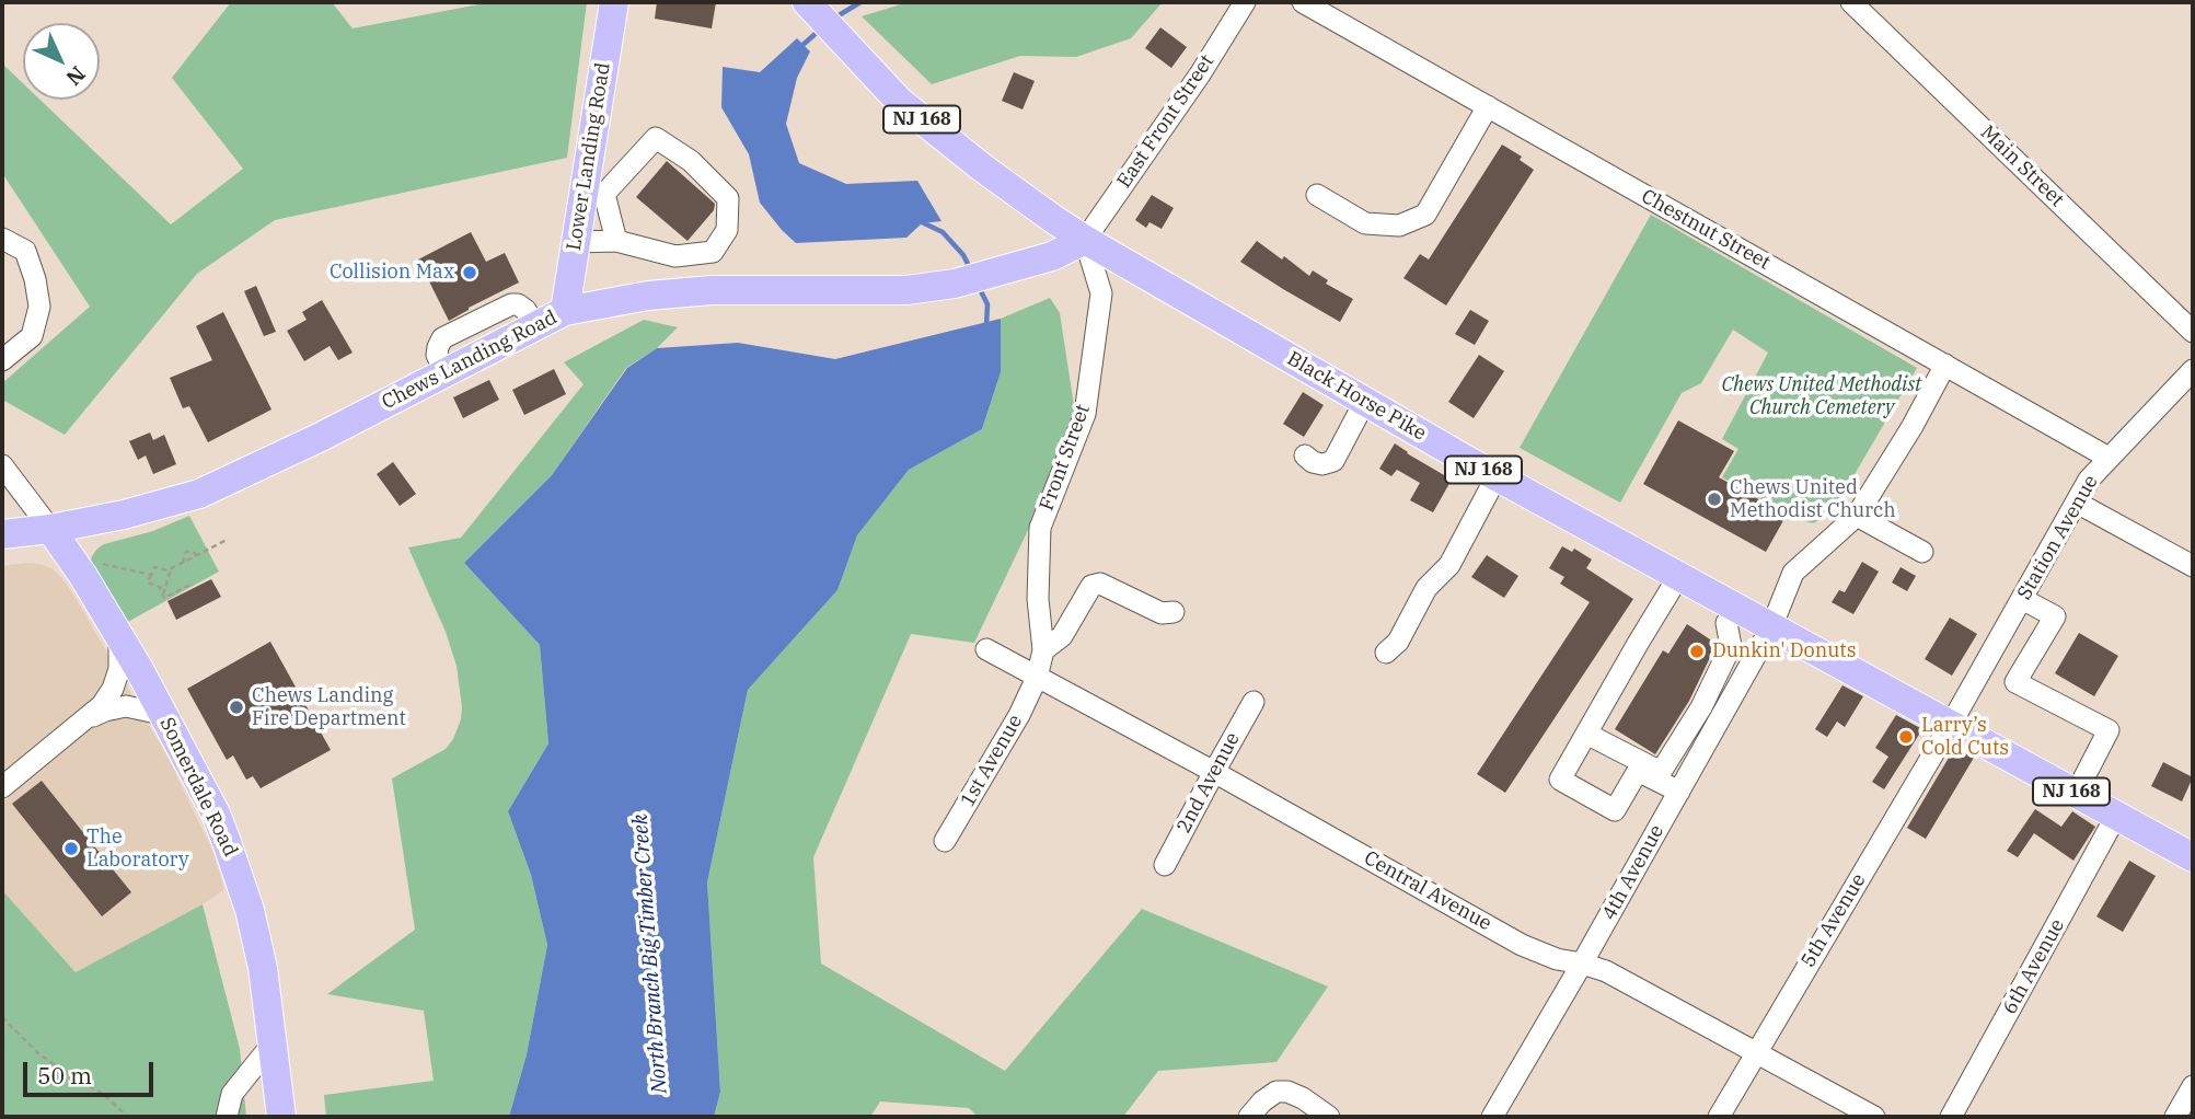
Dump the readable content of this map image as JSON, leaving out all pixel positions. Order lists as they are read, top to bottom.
{
  "streets": {
    "main road": [
      "NJ 168",
      "Lower Landing Road",
      "Chews Landing Road",
      "Black Horse Pike",
      "Somerdale Road"
    ],
    "street": [
      "East Front Street",
      "Main Street",
      "Chestnut Street",
      "Front Street",
      "Station Avenue",
      "1st Avenue",
      "2nd Avenue",
      "4th Avenue",
      "Central Avenue",
      "5th Avenue",
      "6th Avenue"
    ]
  },
  "crossings": [
    ["East Front Street", "Chews Landing Road"],
    ["East Front Street", "Black Horse Pike"],
    ["East Front Street", "Front Street"],
    ["Lower Landing Road", "Chews Landing Road"],
    ["Chestnut Street", "Station Avenue"],
    ["Chestnut Street", "4th Avenue"],
    ["Chews Landing Road", "Black Horse Pike"],
    ["Chews Landing Road", "Front Street"],
    ["Chews Landing Road", "Somerdale Road"],
    ["Black Horse Pike", "Front Street"],
    ["Black Horse Pike", "Station Avenue"],
    ["Black Horse Pike", "4th Avenue"],
    ["Black Horse Pike", "5th Avenue"],
    ["Black Horse Pike", "6th Avenue"],
    ["Front Street", "1st Avenue"],
    ["Front Street", "Central Avenue"],
    ["Station Avenue", "5th Avenue"],
    ["1st Avenue", "Central Avenue"],
    ["2nd Avenue", "Central Avenue"],
    ["4th Avenue", "Central Avenue"],
    ["Central Avenue", "5th Avenue"]
  ],
  "water": ["North Branch Big Timber Creek"],
  "parks": ["Chews United Methodist Church Cemetery"],
  "places": [
    "Collision Max",
    "Chews United Methodist Church",
    "Dunkin' Donuts",
    "Chews Landing Fire Department",
    "Larry’s Cold Cuts",
    "The Laboratory"
  ],
  "scale_bar": "50 m",
  "north": "bottom right"
}
